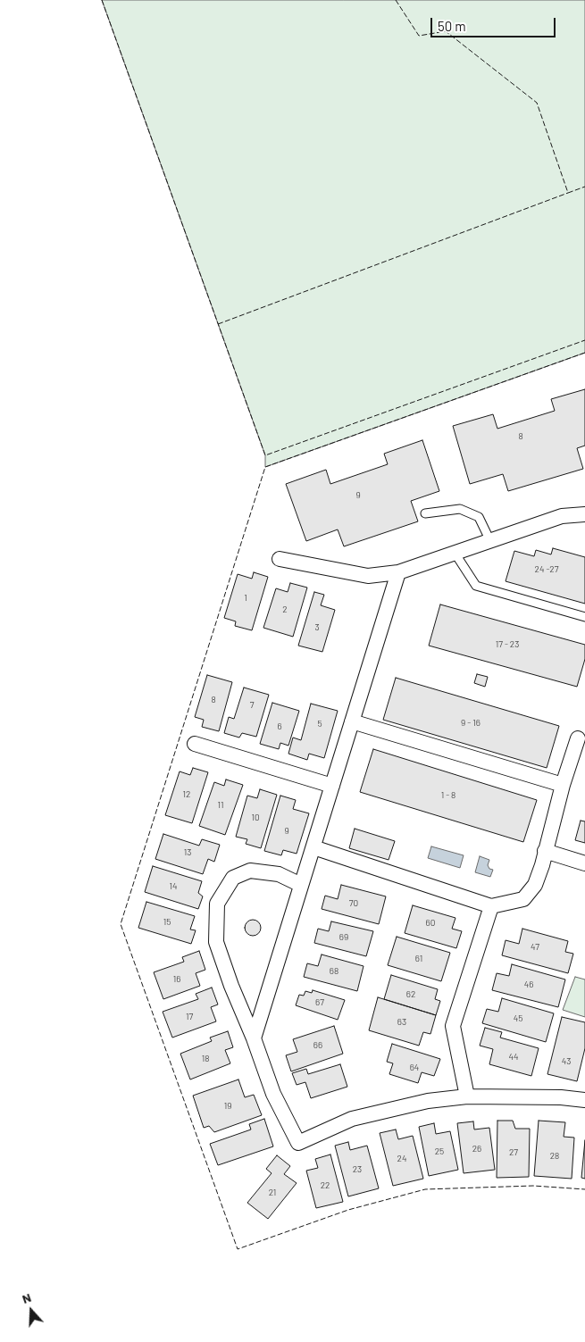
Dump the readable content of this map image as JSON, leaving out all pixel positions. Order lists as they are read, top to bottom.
{
  "house_numbers": [
    "8",
    "9",
    "24 -27",
    "1",
    "2",
    "3",
    "17 - 23",
    "8",
    "7",
    "9 - 16",
    "5",
    "6",
    "12",
    "1 - 8",
    "11",
    "10",
    "9",
    "13",
    "14",
    "70",
    "15",
    "60",
    "69",
    "47",
    "61",
    "68",
    "16",
    "46",
    "62",
    "67",
    "17",
    "45",
    "63",
    "66",
    "44",
    "18",
    "43",
    "64",
    "19",
    "26",
    "25",
    "27",
    "28",
    "24",
    "23",
    "22",
    "21"
  ],
  "scale_bar": "50 m",
  "north": "top"
}
